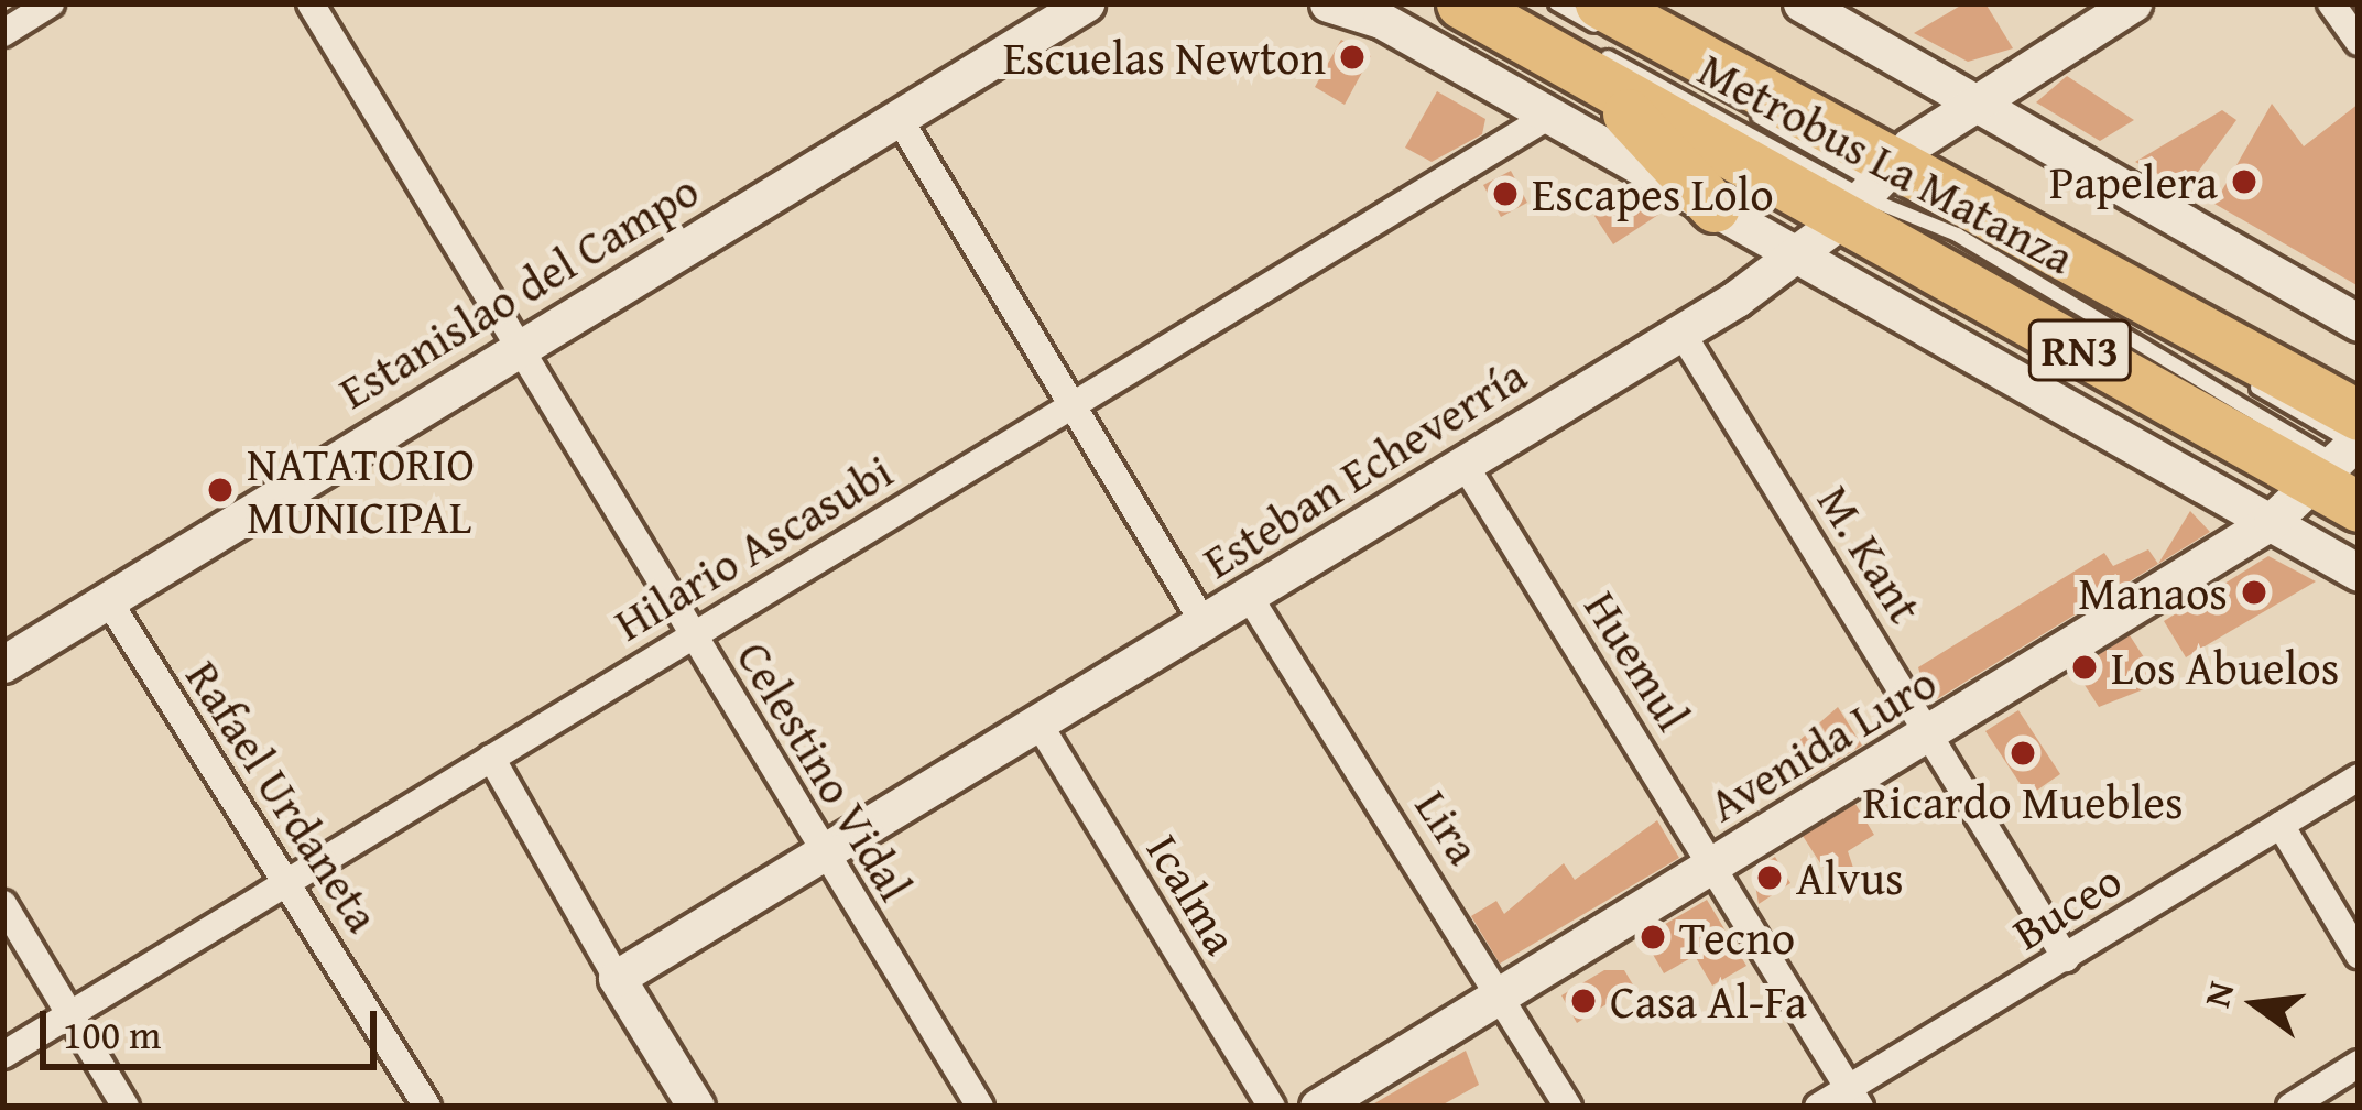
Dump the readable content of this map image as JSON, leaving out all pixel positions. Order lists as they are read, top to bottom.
{
  "streets": {
    "highway": ["RN3"],
    "street": [
      "Estanislao del Campo",
      "Esteban Echeverría",
      "Hilario Ascasubi",
      "M. Kant",
      "Huemul",
      "Avenida Luro",
      "Celestino Vidal",
      "Rafael Urdaneta",
      "Lira",
      "Icalma",
      "Buceo"
    ],
    "lane": ["Metrobus La Matanza"]
  },
  "crossings": [
    ["Metrobus La Matanza", "RN3"],
    ["Metrobus La Matanza", "Esteban Echeverría"],
    ["Estanislao del Campo", "Celestino Vidal"],
    ["Estanislao del Campo", "Rafael Urdaneta"],
    ["RN3", "Esteban Echeverría"],
    ["RN3", "Avenida Luro"],
    ["Esteban Echeverría", "M. Kant"],
    ["Esteban Echeverría", "Huemul"],
    ["Esteban Echeverría", "Celestino Vidal"],
    ["Esteban Echeverría", "Lira"],
    ["Esteban Echeverría", "Icalma"],
    ["Hilario Ascasubi", "Celestino Vidal"],
    ["Hilario Ascasubi", "Rafael Urdaneta"],
    ["M. Kant", "Avenida Luro"],
    ["M. Kant", "Buceo"],
    ["Huemul", "Avenida Luro"],
    ["Huemul", "Buceo"],
    ["Avenida Luro", "Lira"]
  ],
  "places": [
    "Escuelas Newton",
    "Papelera",
    "Escapes Lolo",
    "NATATORIO MUNICIPAL",
    "Manaos",
    "Los Abuelos",
    "Ricardo Muebles",
    "Alvus",
    "Tecno",
    "Casa Al-Fa"
  ],
  "scale_bar": "100 m",
  "north": "left"
}
